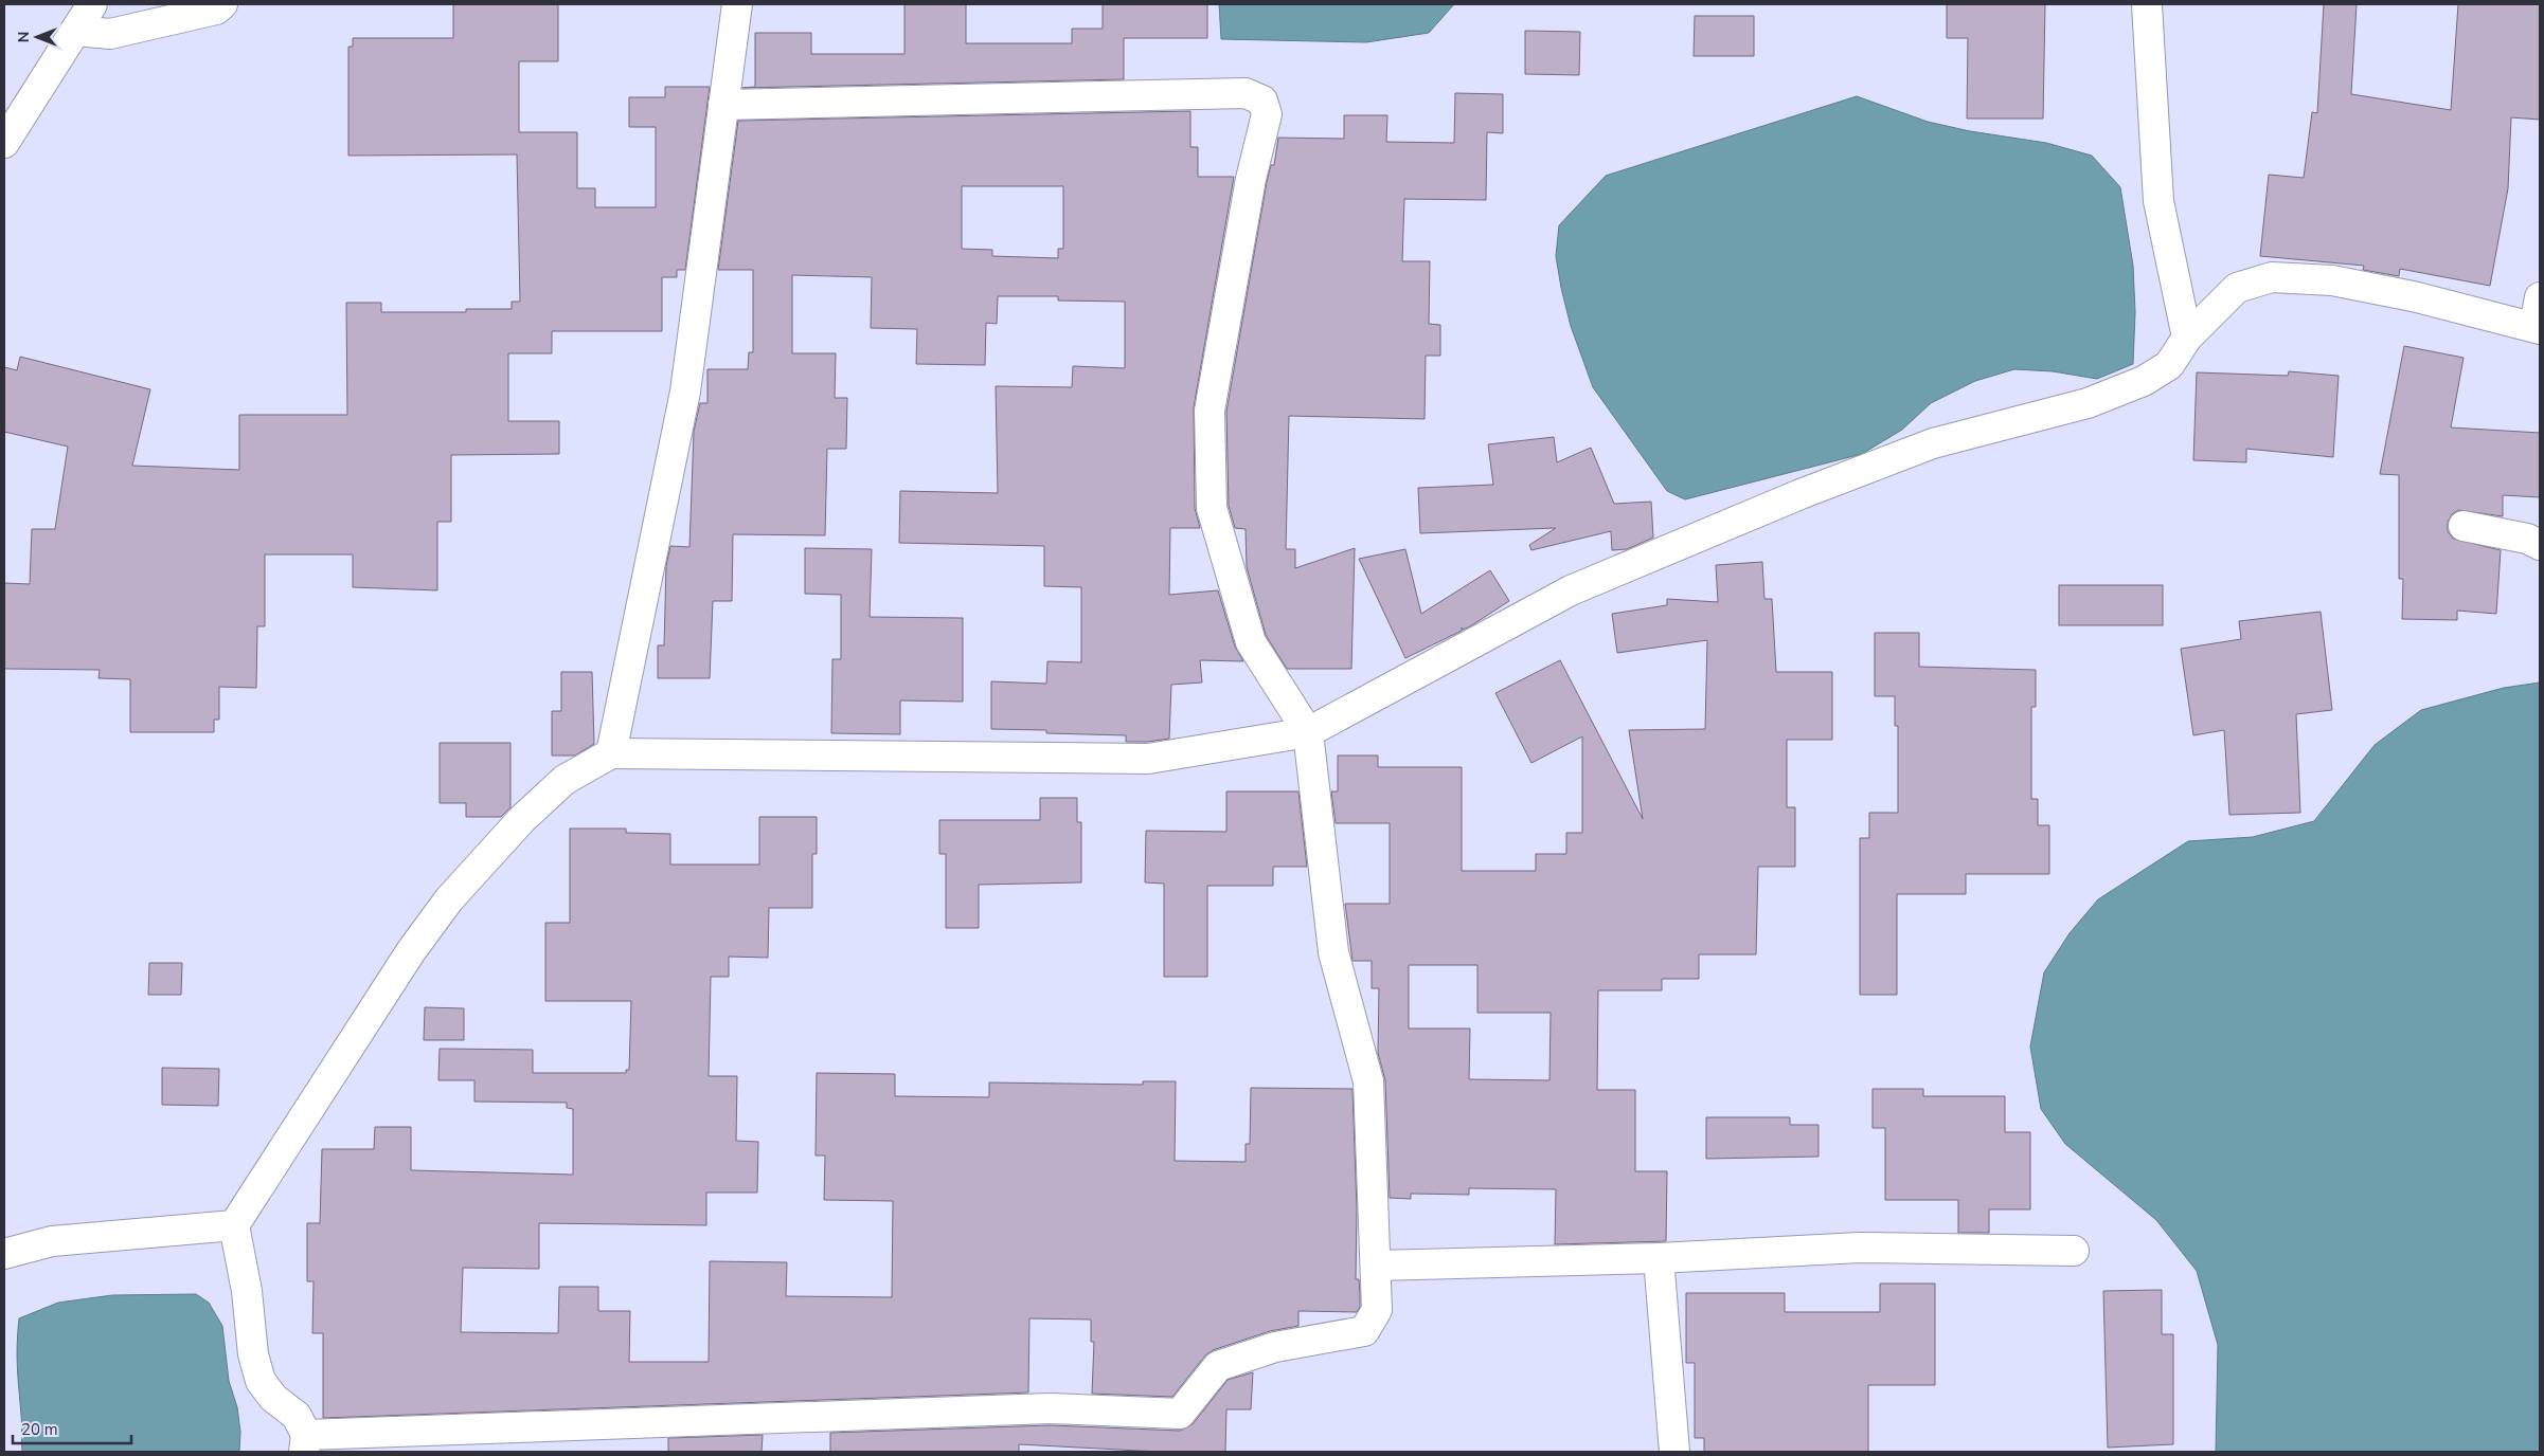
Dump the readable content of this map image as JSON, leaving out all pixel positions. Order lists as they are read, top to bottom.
{
  "scale_bar": "20 m",
  "north": "left"
}
